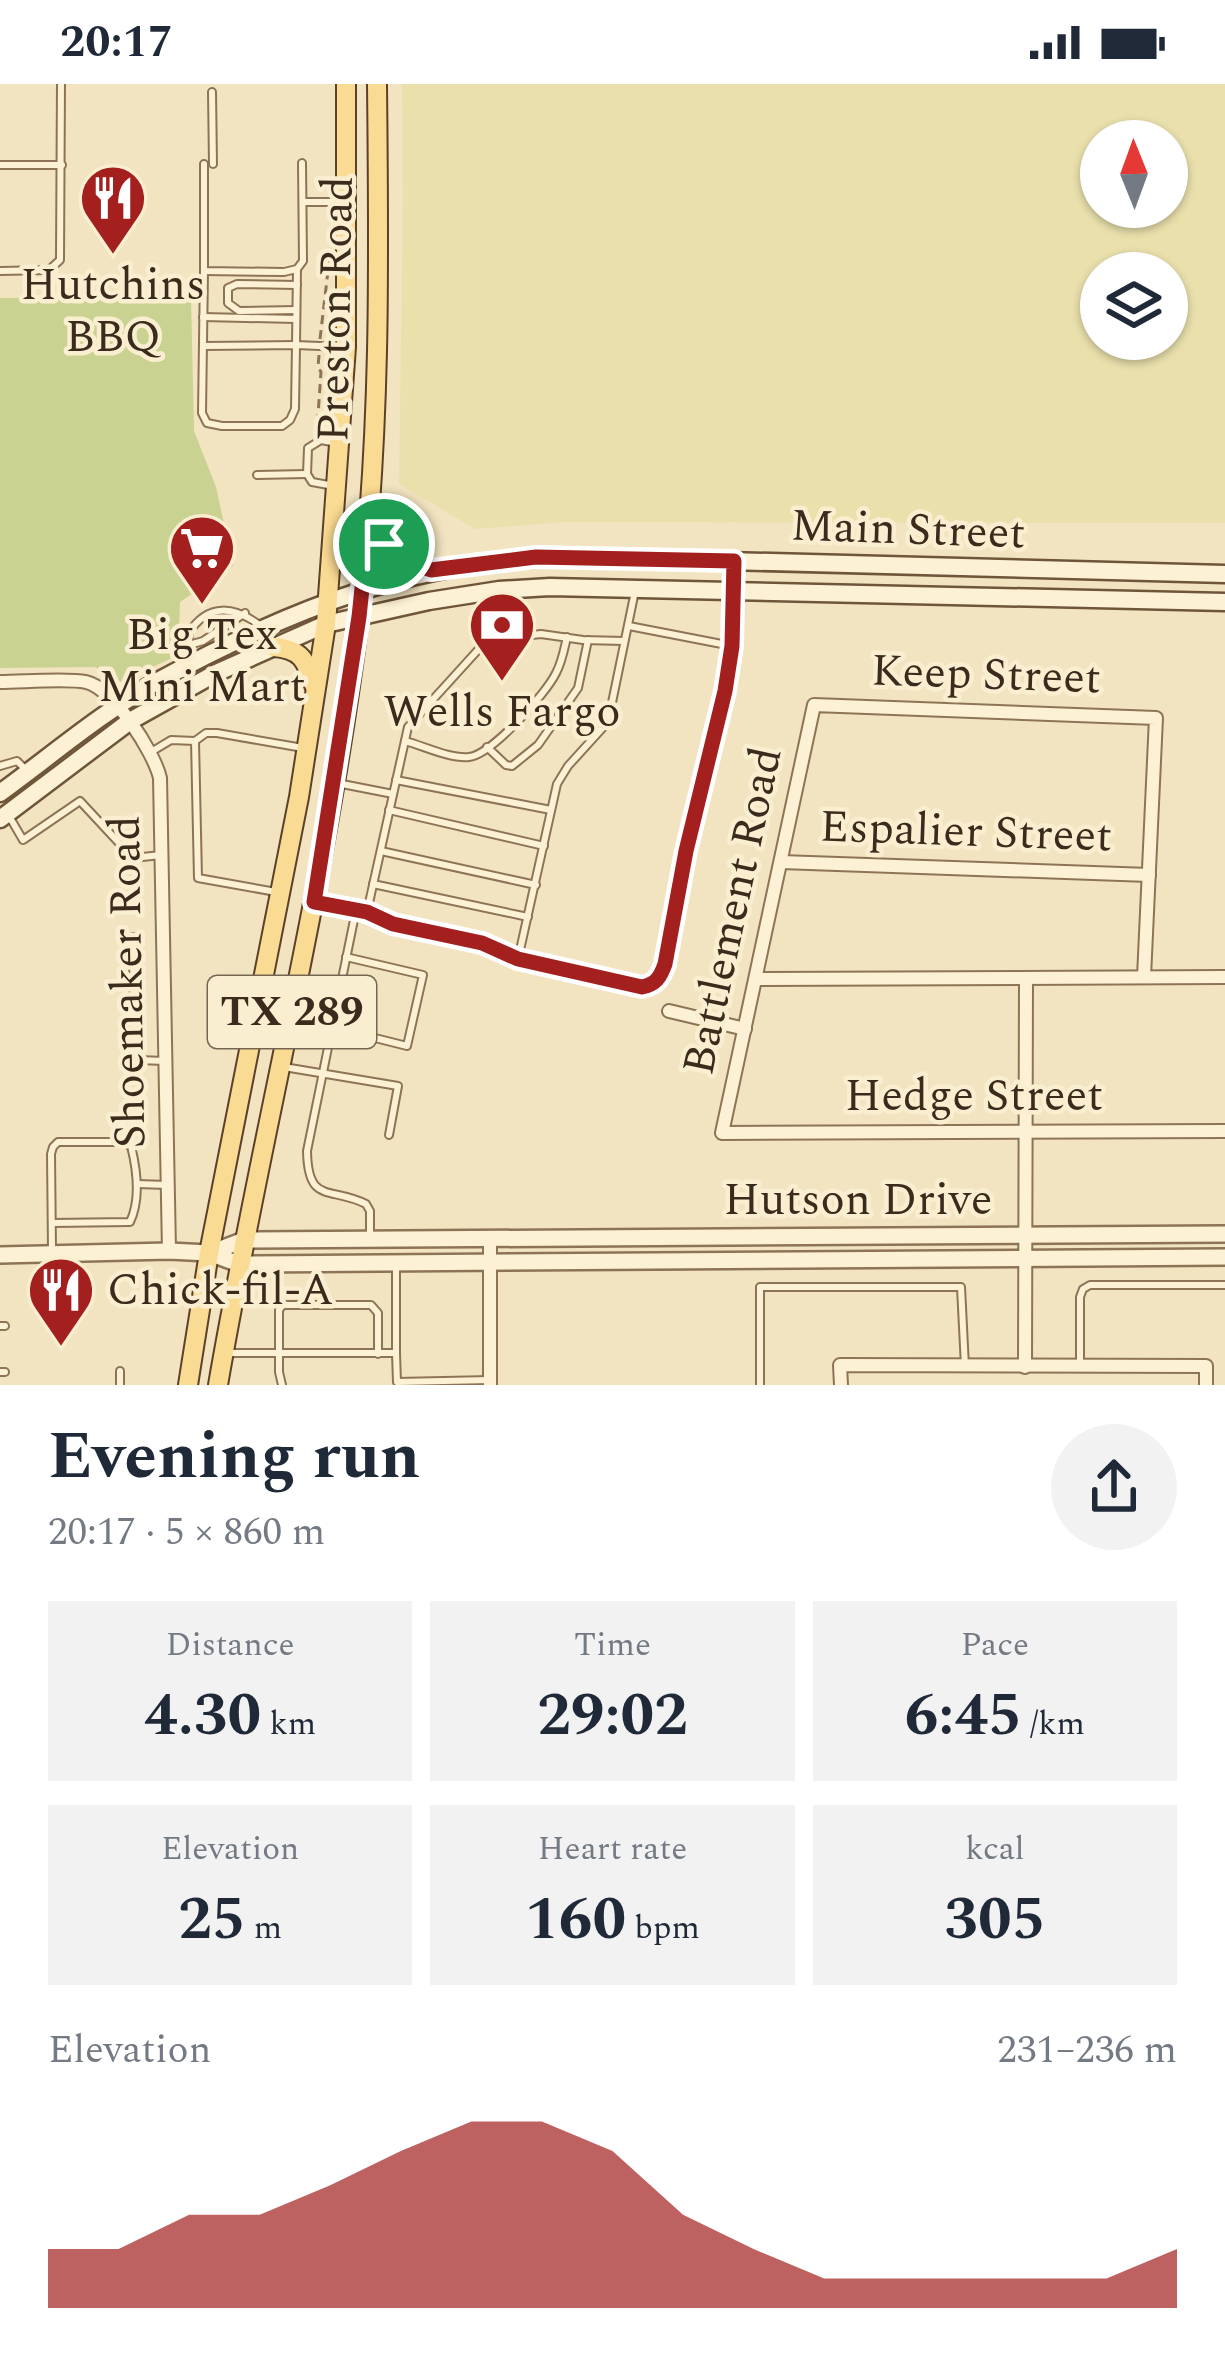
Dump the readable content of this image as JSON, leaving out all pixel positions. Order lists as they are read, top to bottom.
{
  "streets": {
    "main road": ["Preston Road", "Main Street", "TX 289"],
    "street": [
      "Keep Street",
      "Espalier Street",
      "Battlement Road",
      "Shoemaker Road",
      "Hedge Street",
      "Hutson Drive"
    ]
  },
  "crossings": [
    ["Preston Road", "Main Street"],
    ["Preston Road", "Hutson Drive"],
    ["Main Street", "Shoemaker Road"],
    ["Keep Street", "Espalier Street"],
    ["Keep Street", "Battlement Road"],
    ["Espalier Street", "Battlement Road"],
    ["Battlement Road", "Hedge Street"]
  ],
  "places": {
    "restaurant": ["Hutchins BBQ", "Chick-fil-A"],
    "supermarket": ["Big Tex Mini Mart"],
    "bank": ["Wells Fargo"]
  },
  "north": "top",
  "page": {
    "status": "20:17",
    "heading": ["Evening run", "20:17 · 5 × 860 m"],
    "stats": [
      ["Distance", "4.30 km"],
      ["Time", "29:02"],
      ["Pace", "6:45 /km"],
      ["Elevation", "25 m"],
      ["Heart rate", "160 bpm"],
      ["kcal", "305"]
    ],
    "chart": ["Elevation", "231–236 m"]
  }
}
